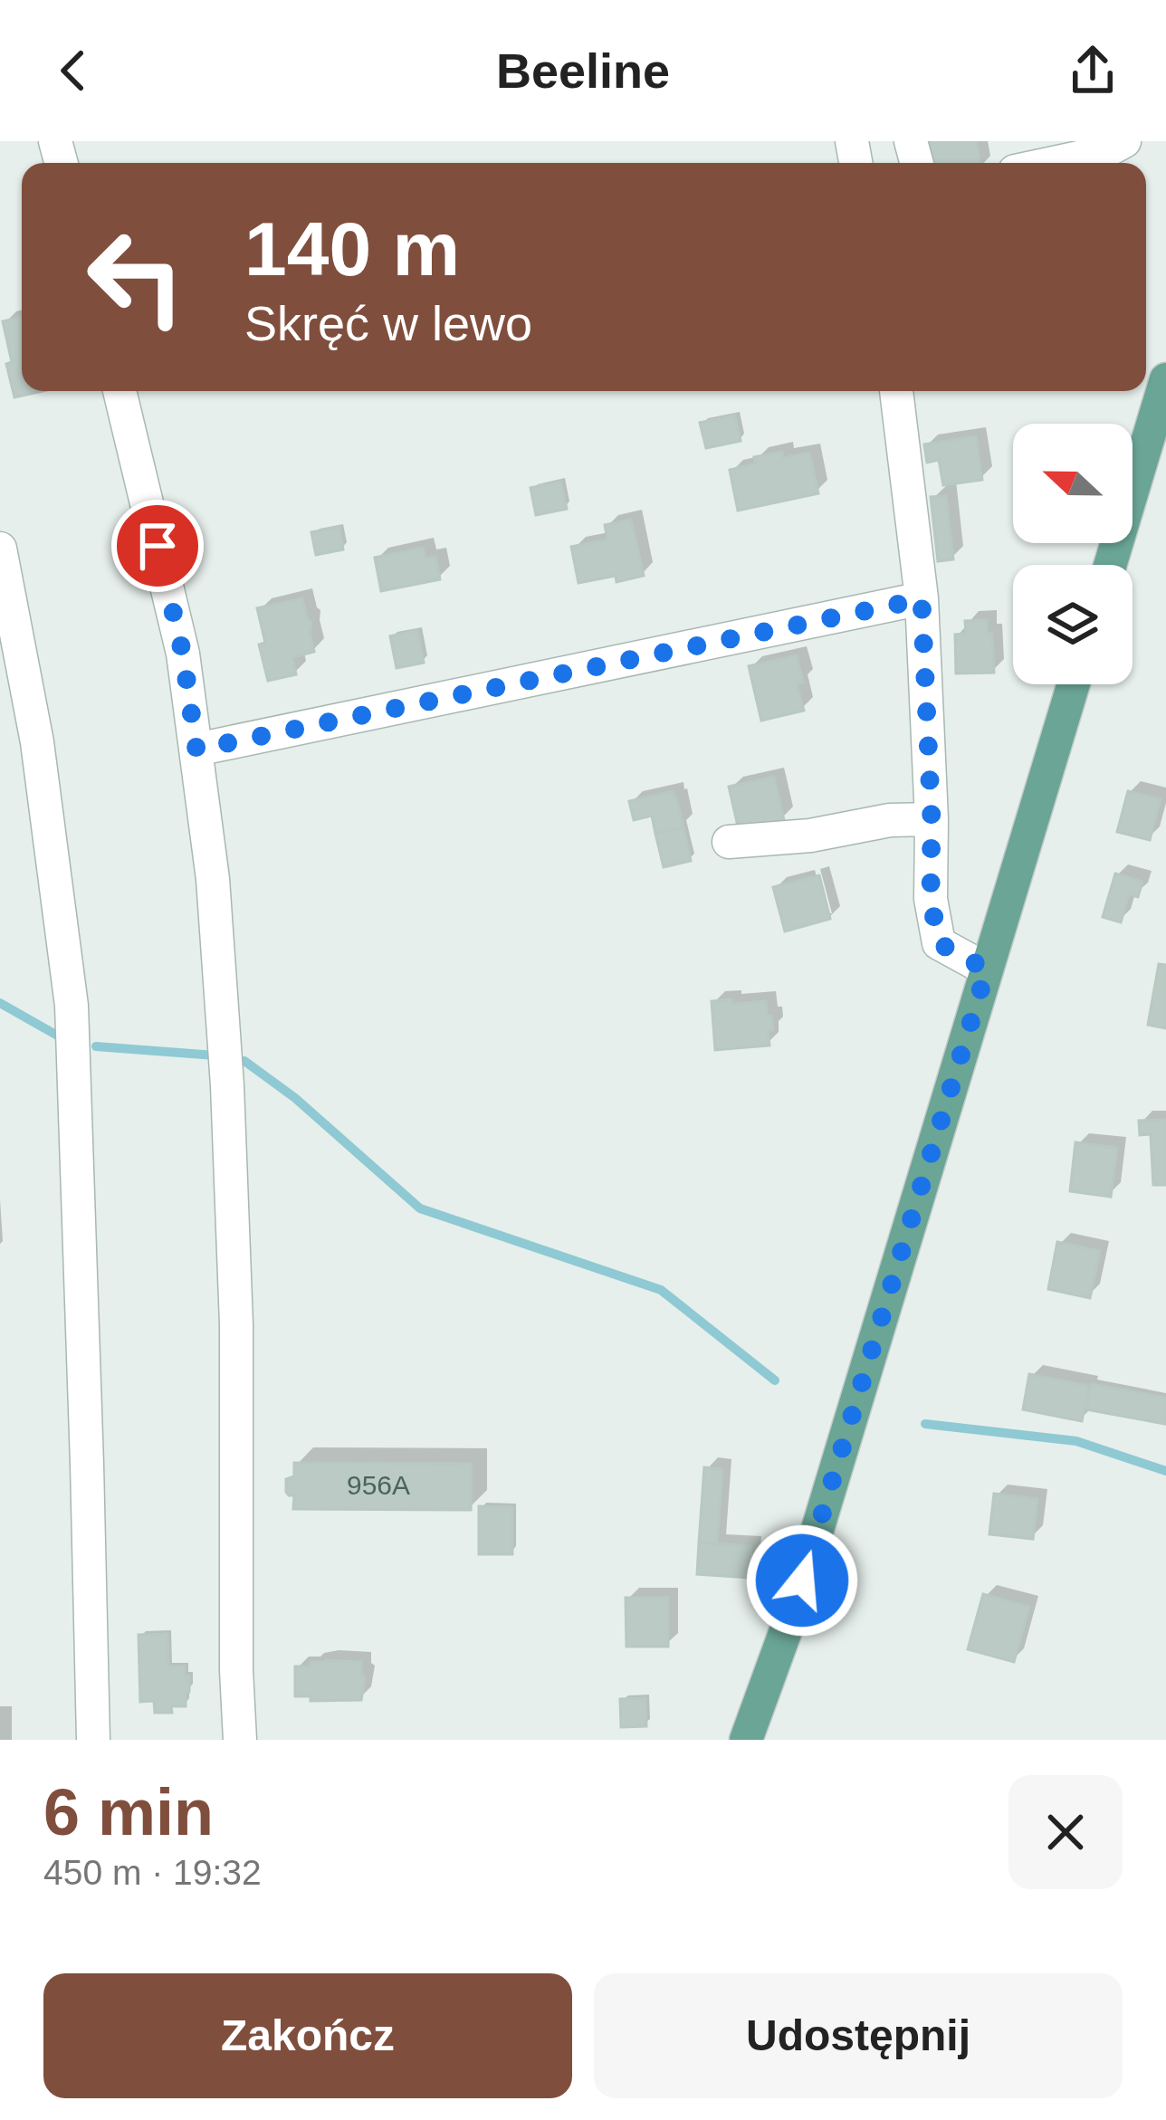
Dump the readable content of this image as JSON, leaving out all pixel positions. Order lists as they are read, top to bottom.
{
  "house_numbers": ["956A"],
  "north": "left",
  "page": {
    "header": "Beeline",
    "turn": ["140 m", "Skręć w lewo"],
    "heading": ["6 min", "450 m · 19:32"],
    "buttons": ["Zakończ", "Udostępnij"]
  }
}
